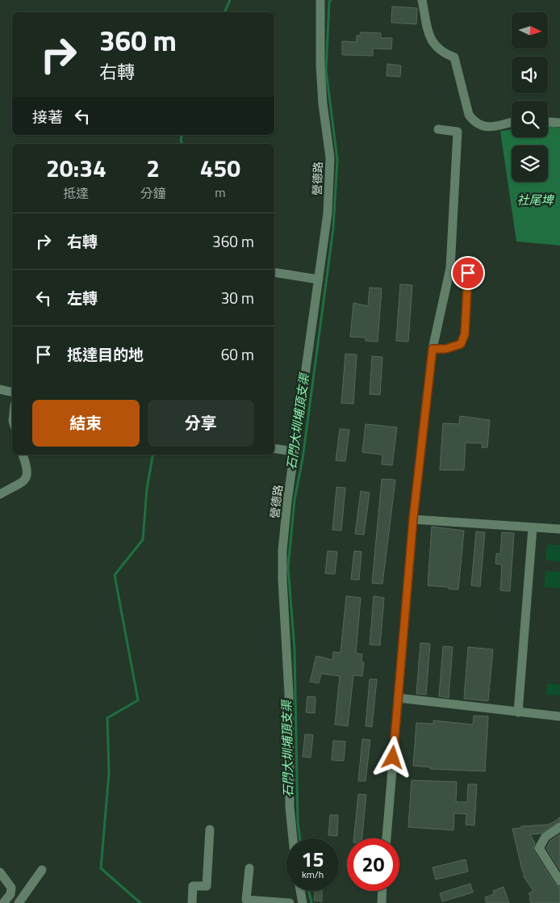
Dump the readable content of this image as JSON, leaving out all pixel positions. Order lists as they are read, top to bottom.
{
  "streets": {
    "street": ["營德路"]
  },
  "water": ["社尾埤", "石門大圳埔頂支渠"],
  "north": "right",
  "page": {
    "turn": ["360 m", "右轉"],
    "then": "接著",
    "eta": [
      "20:34",
      "抵達",
      "2",
      "分鐘",
      "450",
      "m"
    ],
    "list": [
      {
        "name": "右轉",
        "value": "360 m"
      },
      {
        "name": "左轉",
        "value": "30 m"
      },
      {
        "name": "抵達目的地",
        "value": "60 m"
      }
    ],
    "buttons": ["結束", "分享"],
    "speed": "15 km/h",
    "limit": "20"
  }
}
